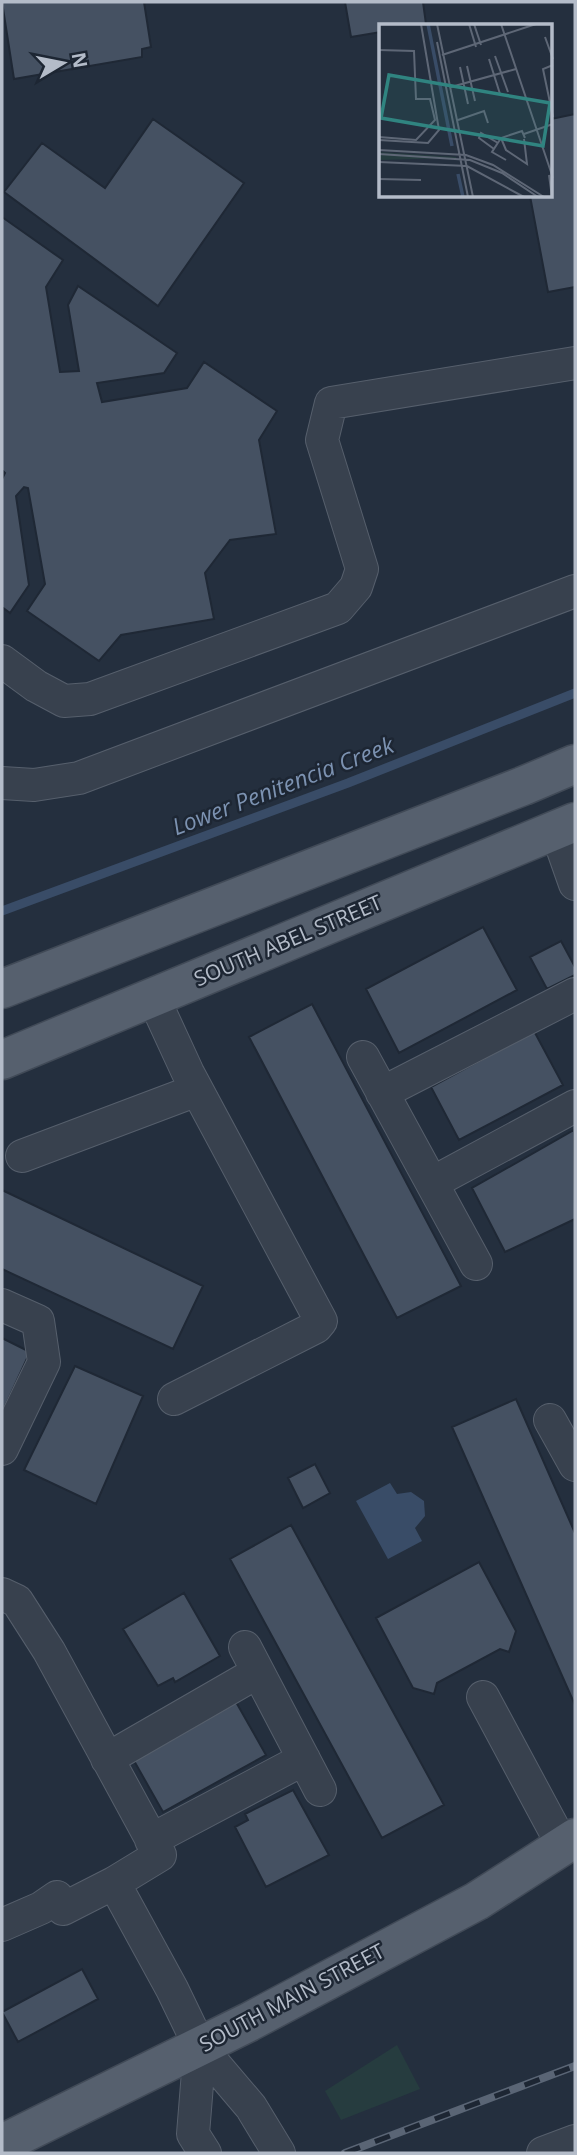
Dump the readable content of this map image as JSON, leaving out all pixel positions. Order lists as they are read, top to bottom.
{
  "streets": {
    "main road": ["SOUTH ABEL STREET", "SOUTH MAIN STREET"]
  },
  "water": ["Lower Penitencia Creek"],
  "north": "right"
}
